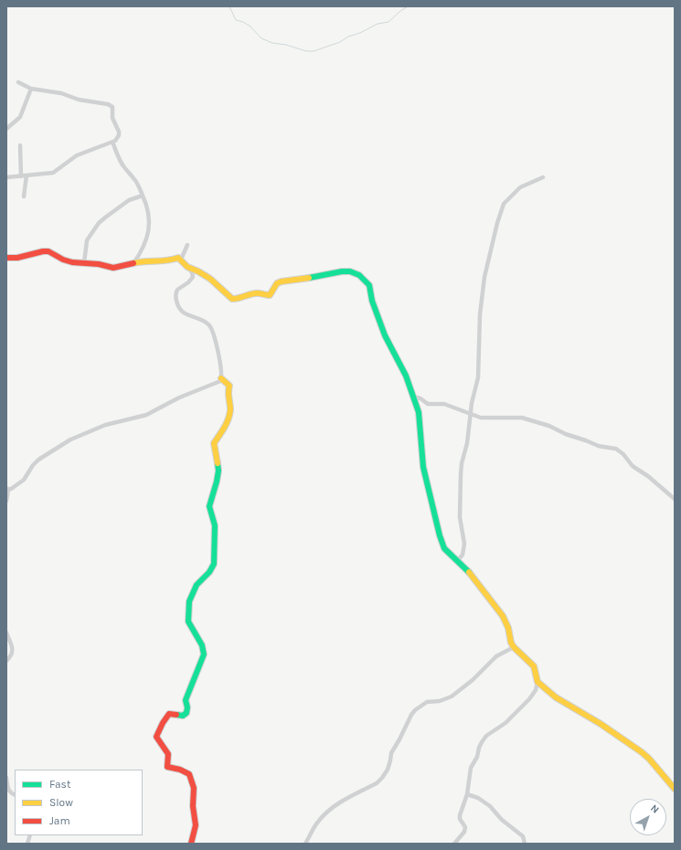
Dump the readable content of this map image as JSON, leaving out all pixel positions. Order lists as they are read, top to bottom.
{
  "legend": ["Fast", "Slow", "Jam"],
  "north": "top right"
}
